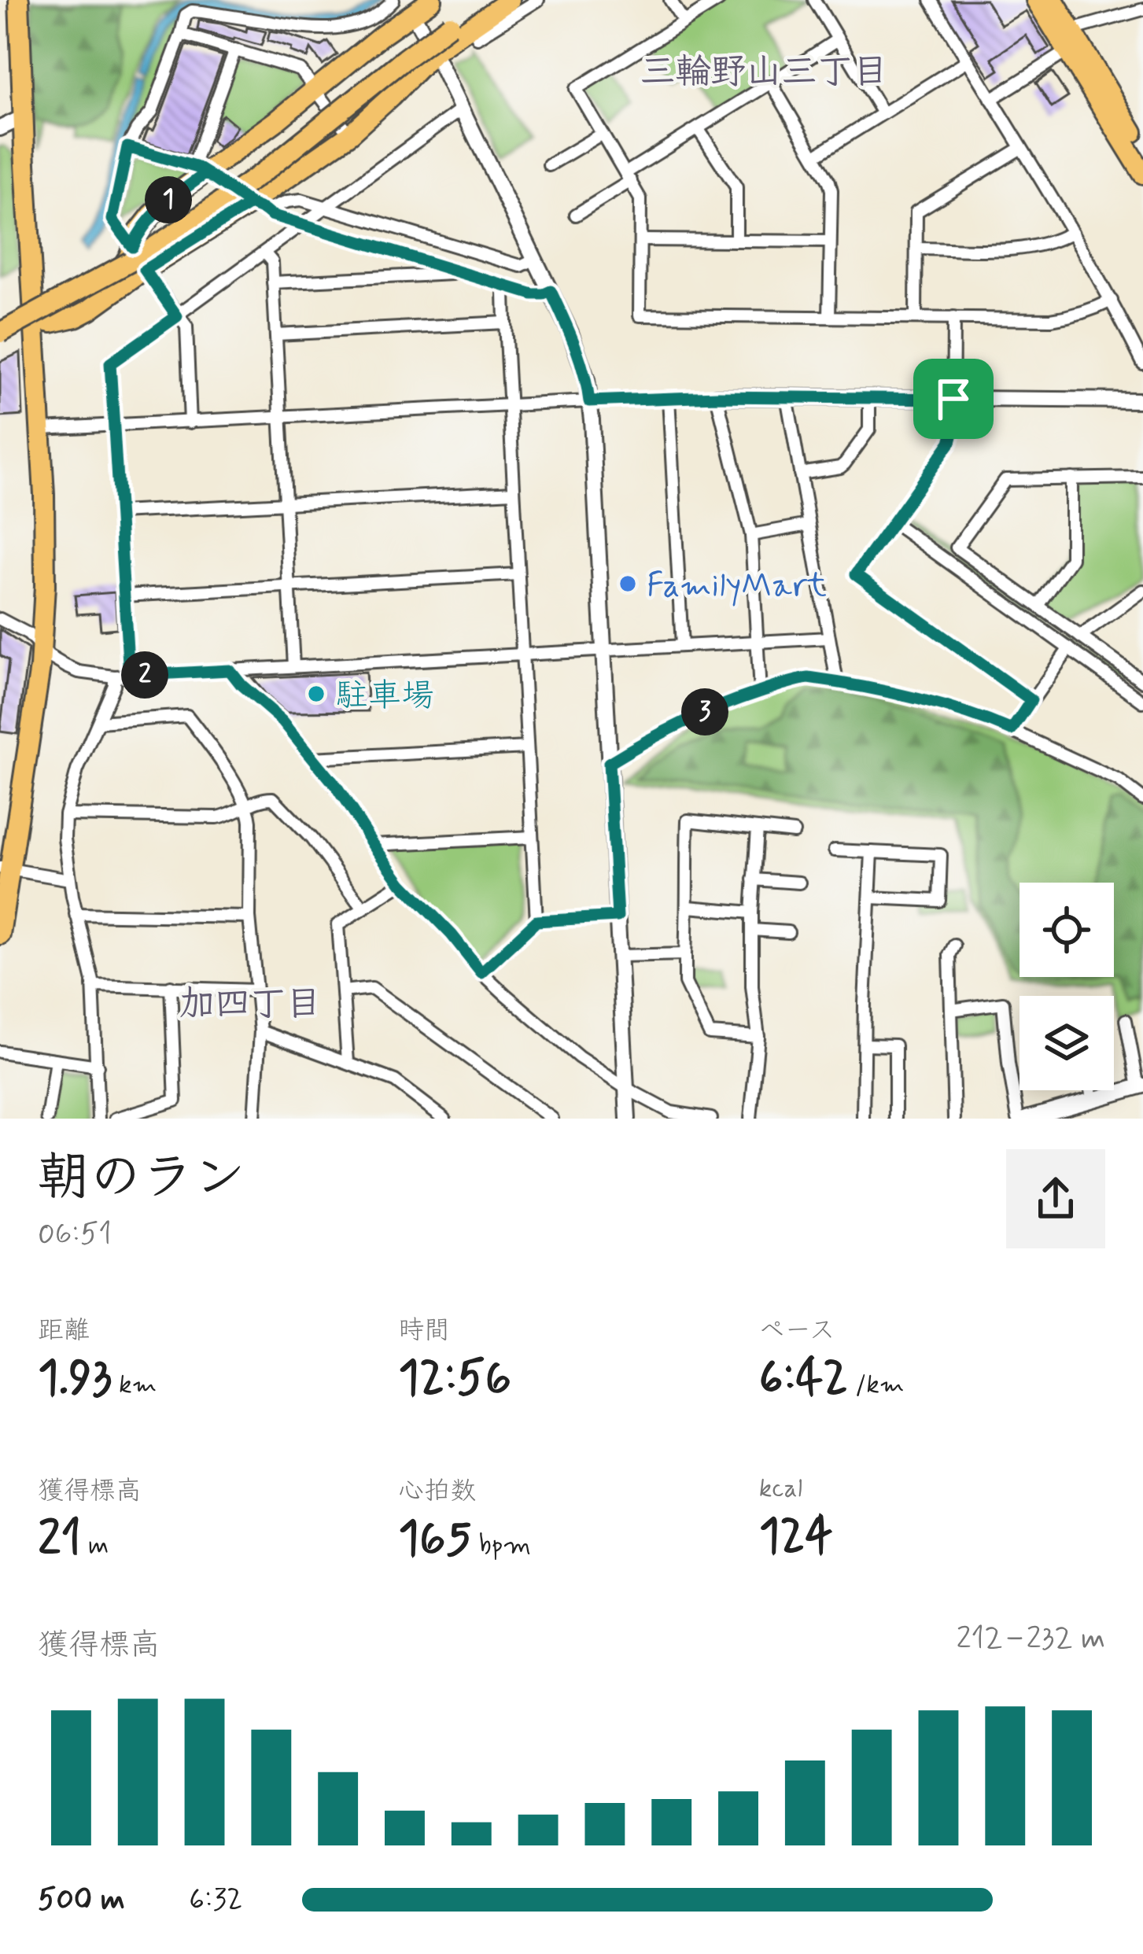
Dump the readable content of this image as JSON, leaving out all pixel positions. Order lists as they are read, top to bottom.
{
  "districts": ["三輪野山三丁目", "加四丁目"],
  "places": ["FamilyMart", "駐車場"],
  "page": {
    "pins": ["1", "2", "3"],
    "heading": ["朝のラン", "06:51"],
    "stats": [
      ["距離", "1.93 km"],
      ["時間", "12:56"],
      ["ペース", "6:42 /km"],
      ["獲得標高", "21 m"],
      ["心拍数", "165 bpm"],
      ["kcal", "124"]
    ],
    "chart": ["獲得標高", "212–232 m"],
    "list": [
      {
        "name": "500 m",
        "note": "6:32"
      }
    ]
  }
}
